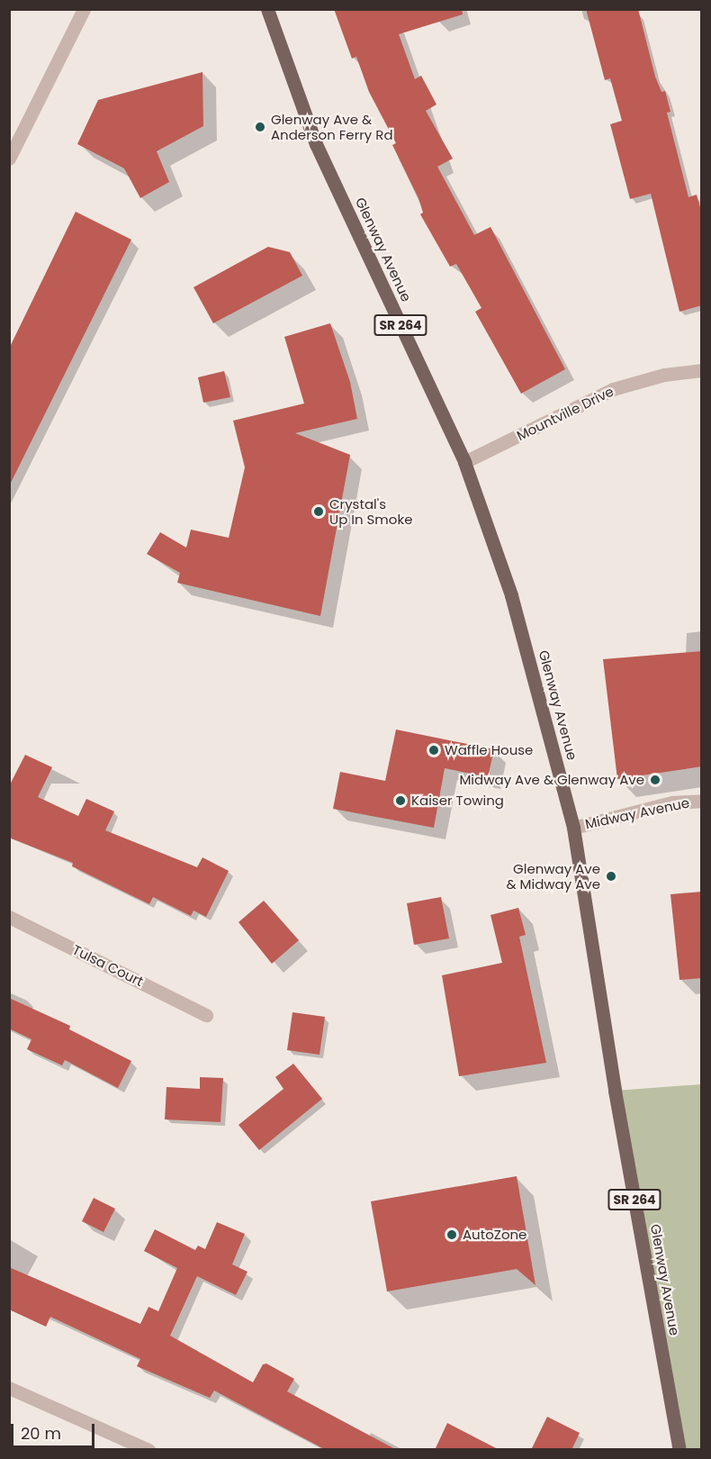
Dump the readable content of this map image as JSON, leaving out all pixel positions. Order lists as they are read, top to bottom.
{
  "streets": {
    "main road": ["Glenway Avenue", "SR 264"],
    "street": ["Mountville Drive", "Midway Avenue", "Tulsa Court"]
  },
  "crossings": [
    ["Glenway Avenue", "Mountville Drive"],
    ["Glenway Avenue", "Midway Avenue"]
  ],
  "places": [
    "Glenway Ave & Anderson Ferry Rd",
    "Crystal's Up In Smoke",
    "Waffle House",
    "Midway Ave & Glenway Ave",
    "Kaiser Towing",
    "Glenway Ave & Midway Ave",
    "AutoZone"
  ],
  "scale_bar": "20 m"
}
